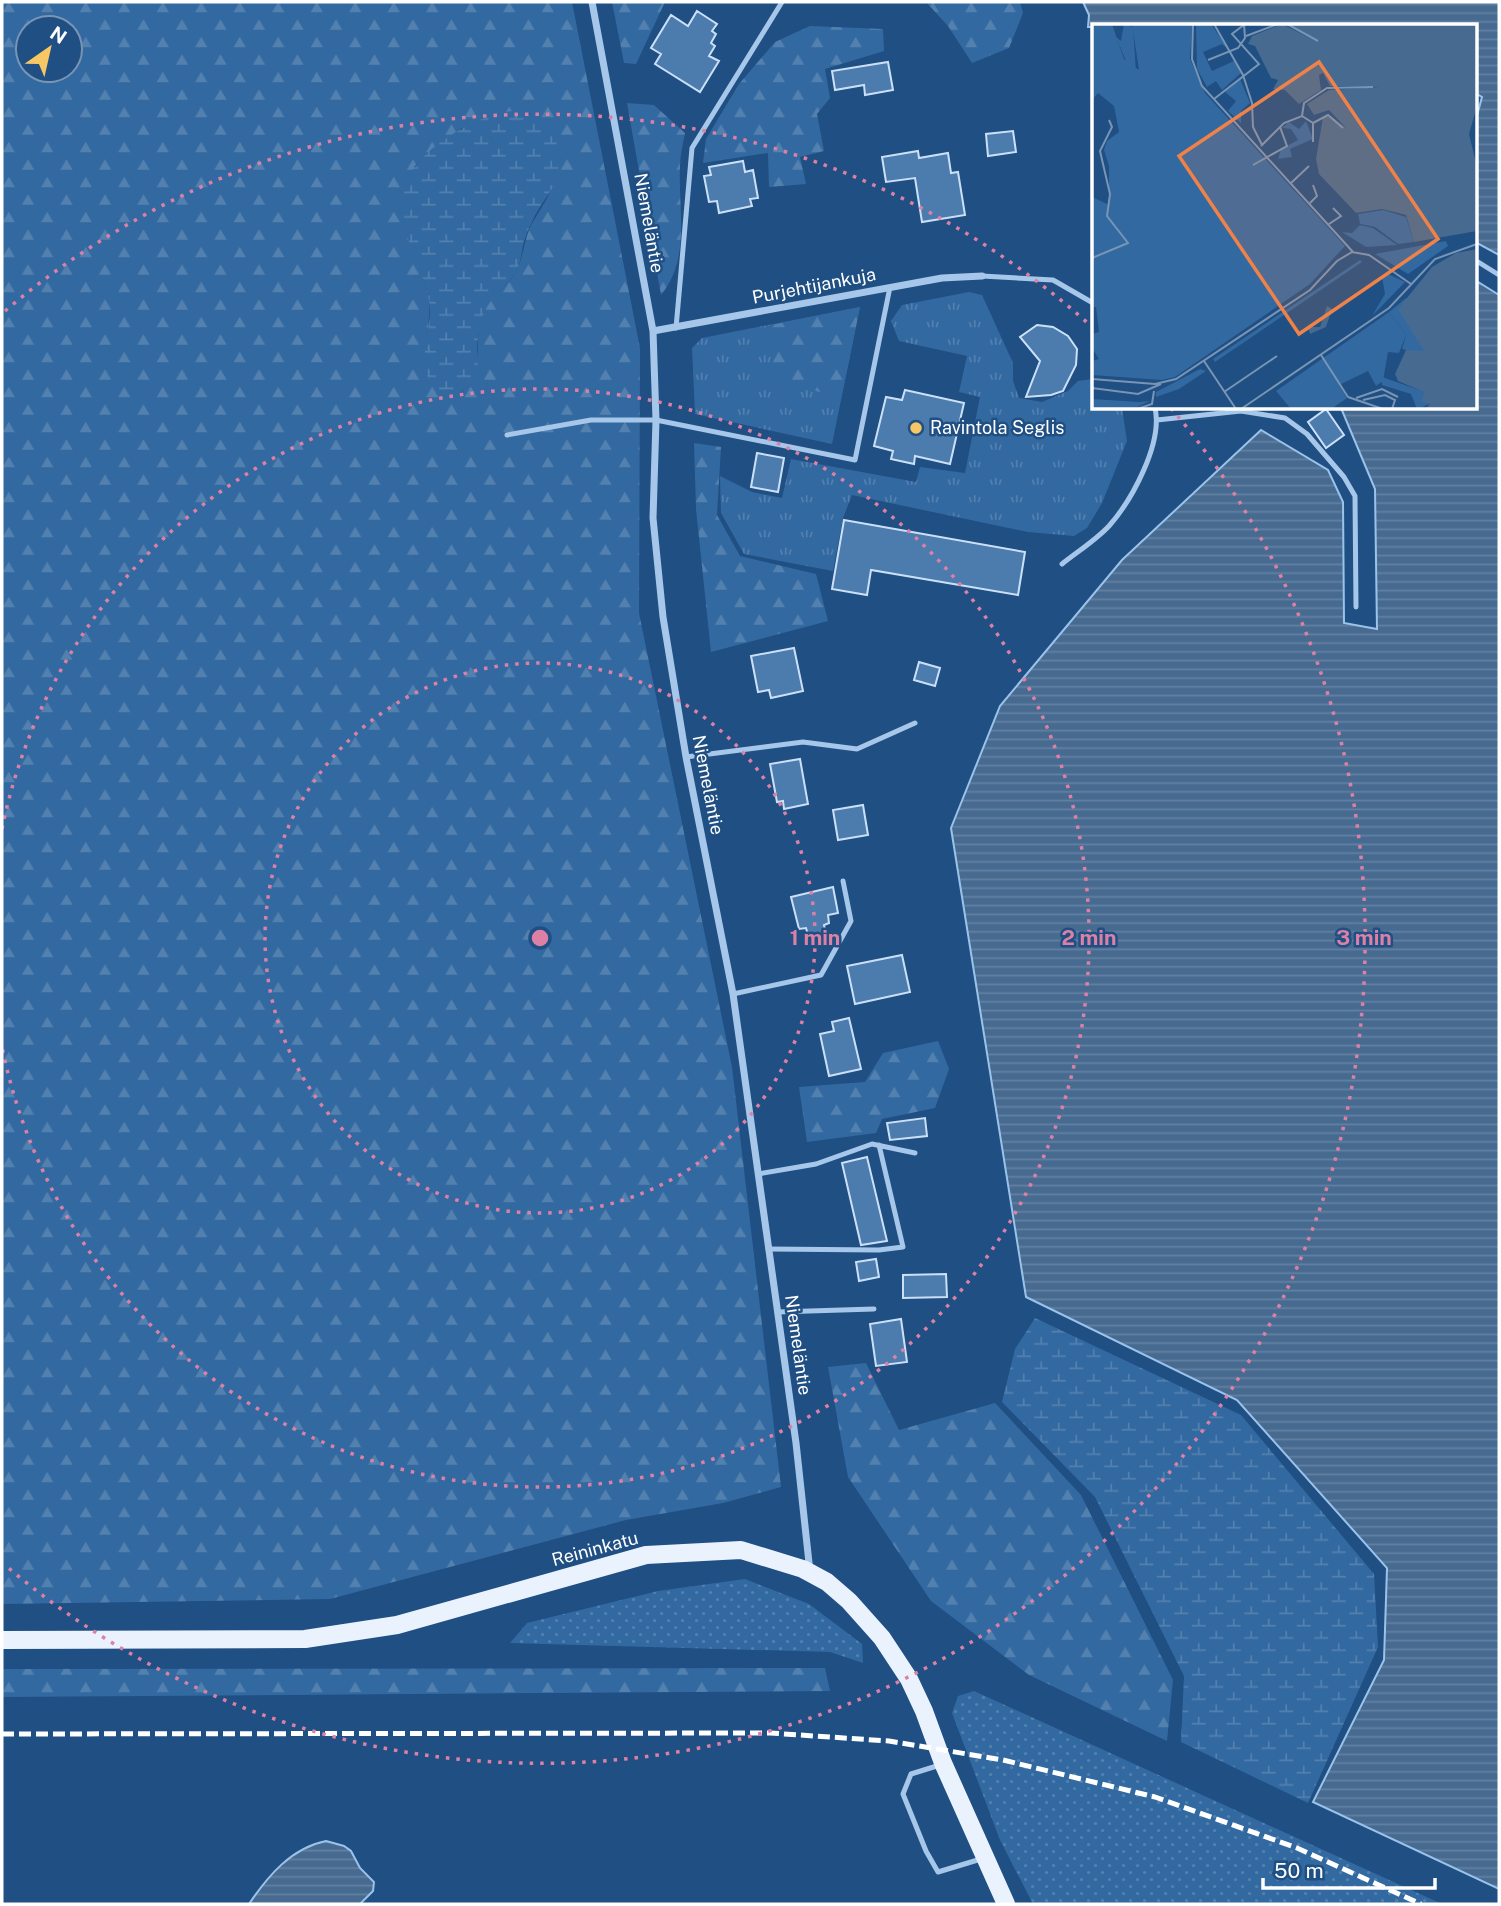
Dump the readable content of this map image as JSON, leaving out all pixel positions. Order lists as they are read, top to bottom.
{
  "streets": {
    "main road": ["Reininkatu"],
    "street": ["Niemeläntie", "Purjehtijankuja"]
  },
  "crossings": [
    ["Niemeläntie", "Purjehtijankuja"],
    ["Niemeläntie", "Reininkatu"]
  ],
  "places": ["Ravintola Seglis"],
  "scale_bar": "50 m",
  "north": "top right",
  "rings": ["1 min", "2 min", "3 min"]
}
